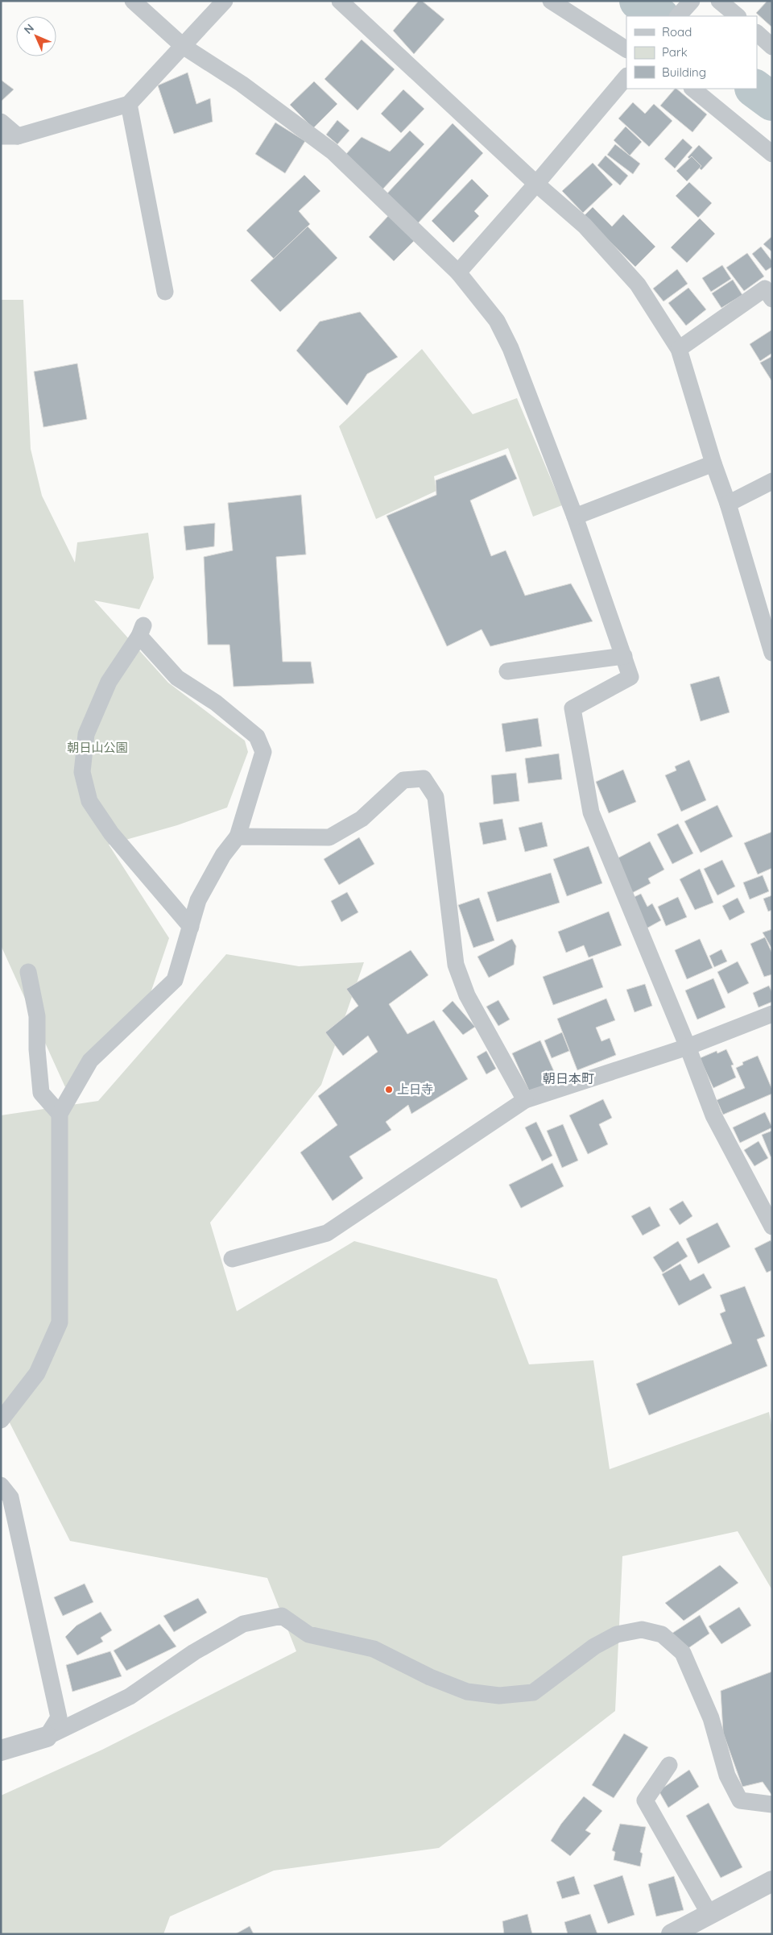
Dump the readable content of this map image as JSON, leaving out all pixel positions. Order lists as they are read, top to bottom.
{
  "districts": ["朝日本町"],
  "parks": ["朝日山公園"],
  "places": ["上日寺"],
  "legend": ["Road", "Park", "Building"],
  "north": "top left"
}
